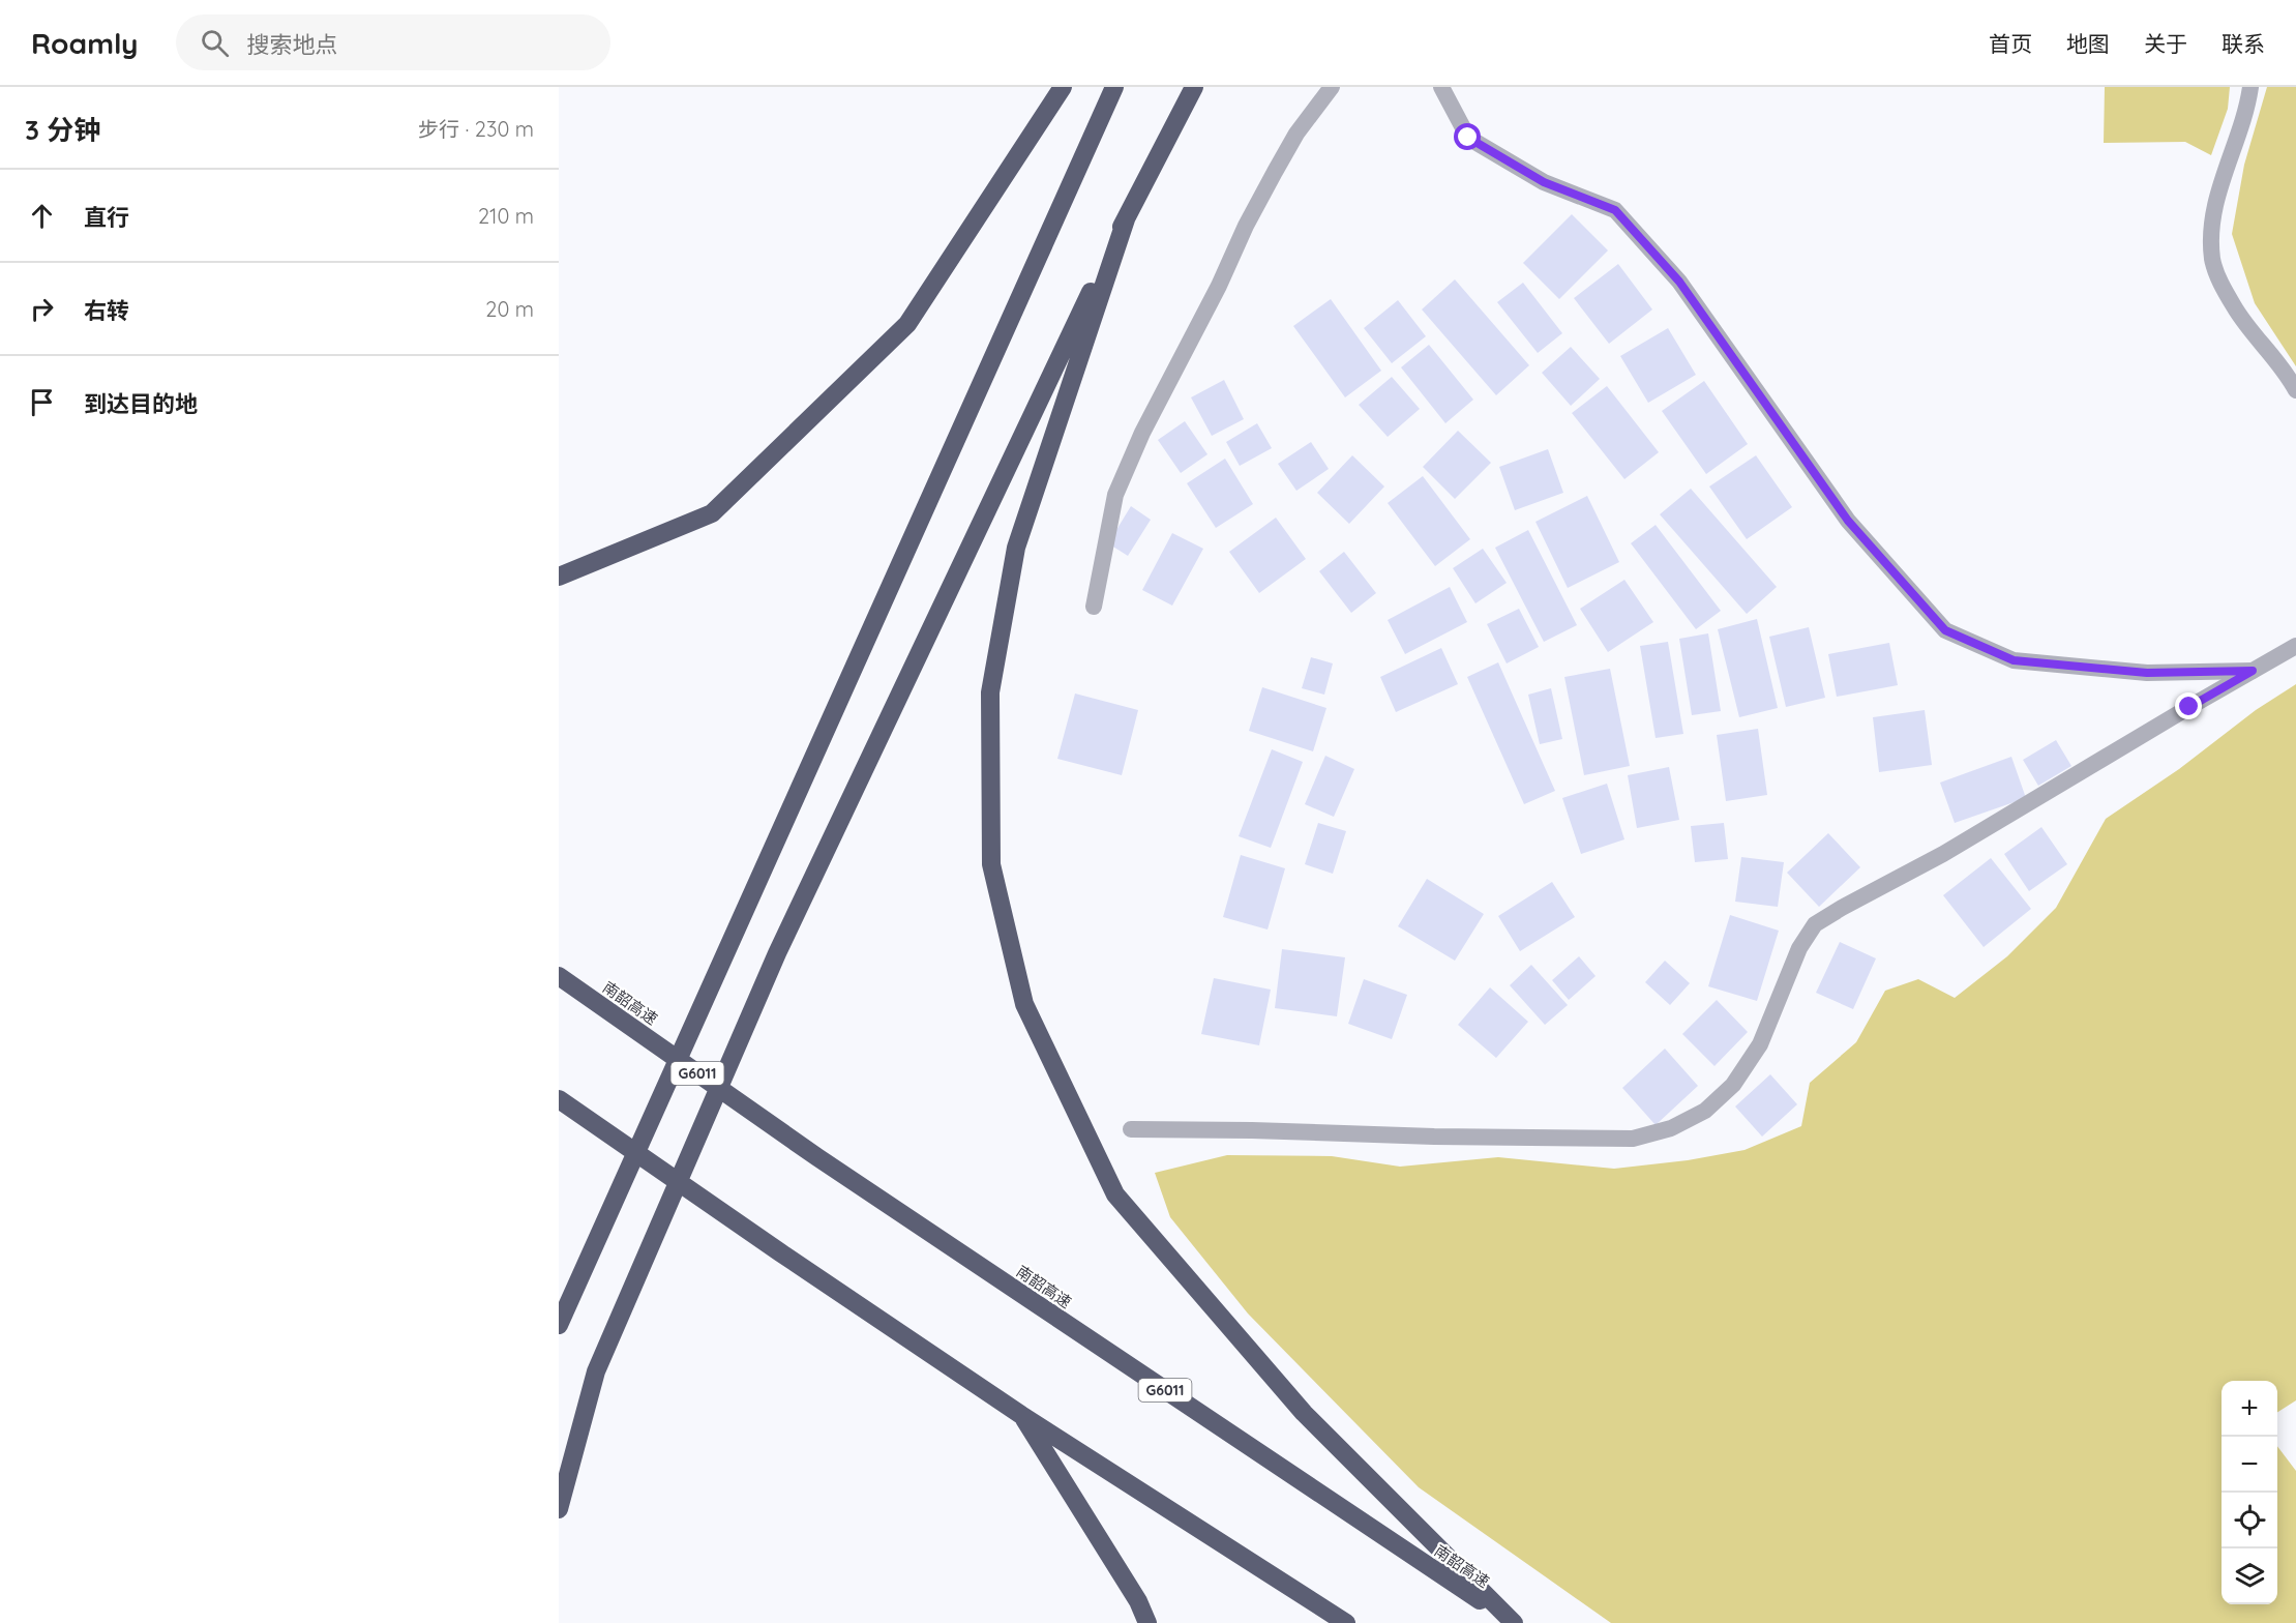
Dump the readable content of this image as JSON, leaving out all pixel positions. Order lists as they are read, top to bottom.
{
  "streets": {
    "highway": ["南韶高速", "G6011"]
  },
  "page": {
    "header": "Roamly",
    "search": "搜索地点",
    "nav": [
      "首页",
      "地图",
      "关于",
      "联系"
    ],
    "heading": ["3 分钟", "步行 · 230 m"],
    "list": [
      ["直行", "210 m"],
      ["右转", "20 m"],
      "到达目的地"
    ],
    "map_buttons": ["+", "−"]
  }
}
